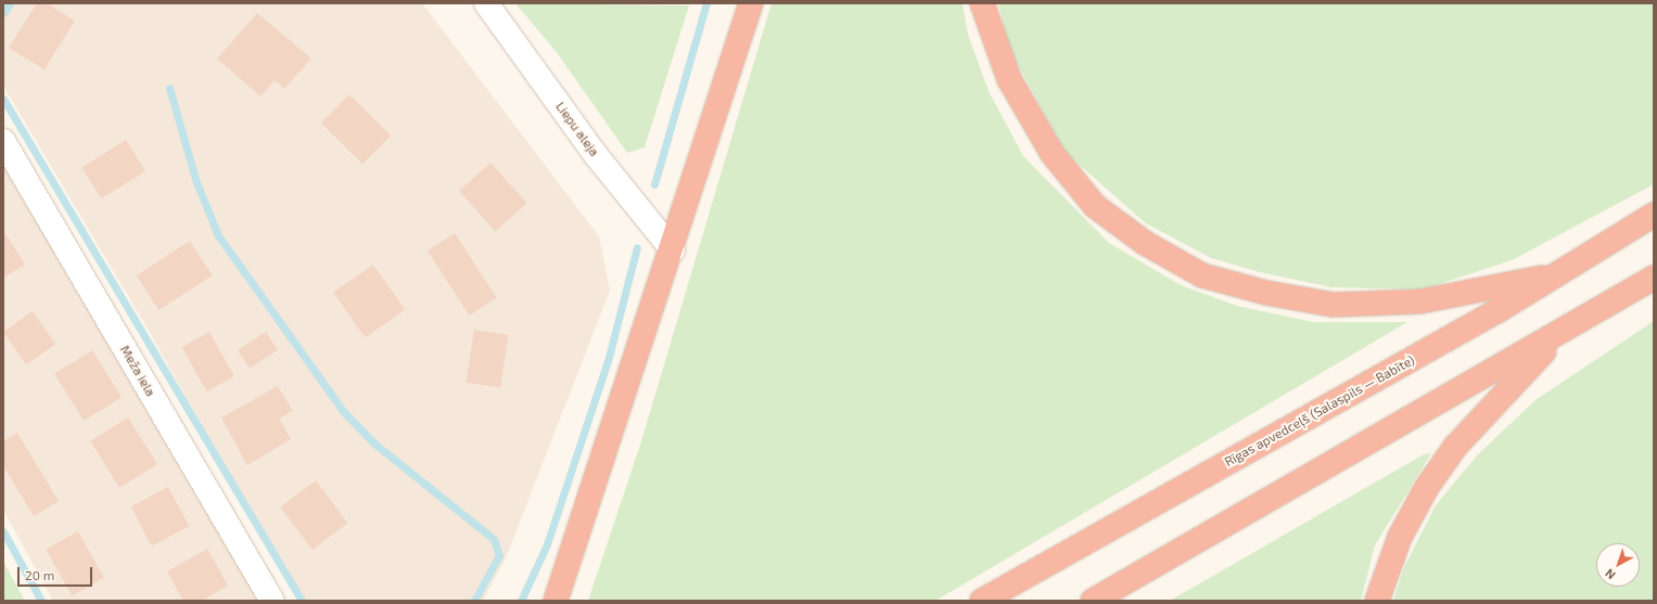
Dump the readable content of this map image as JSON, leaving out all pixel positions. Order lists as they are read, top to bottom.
{
  "streets": {
    "highway": ["Rīgas apvedceļš (Salaspils — Babīte)"],
    "street": ["Liepu aleja", "Meža iela"]
  },
  "scale_bar": "20 m",
  "north": "bottom left"
}
